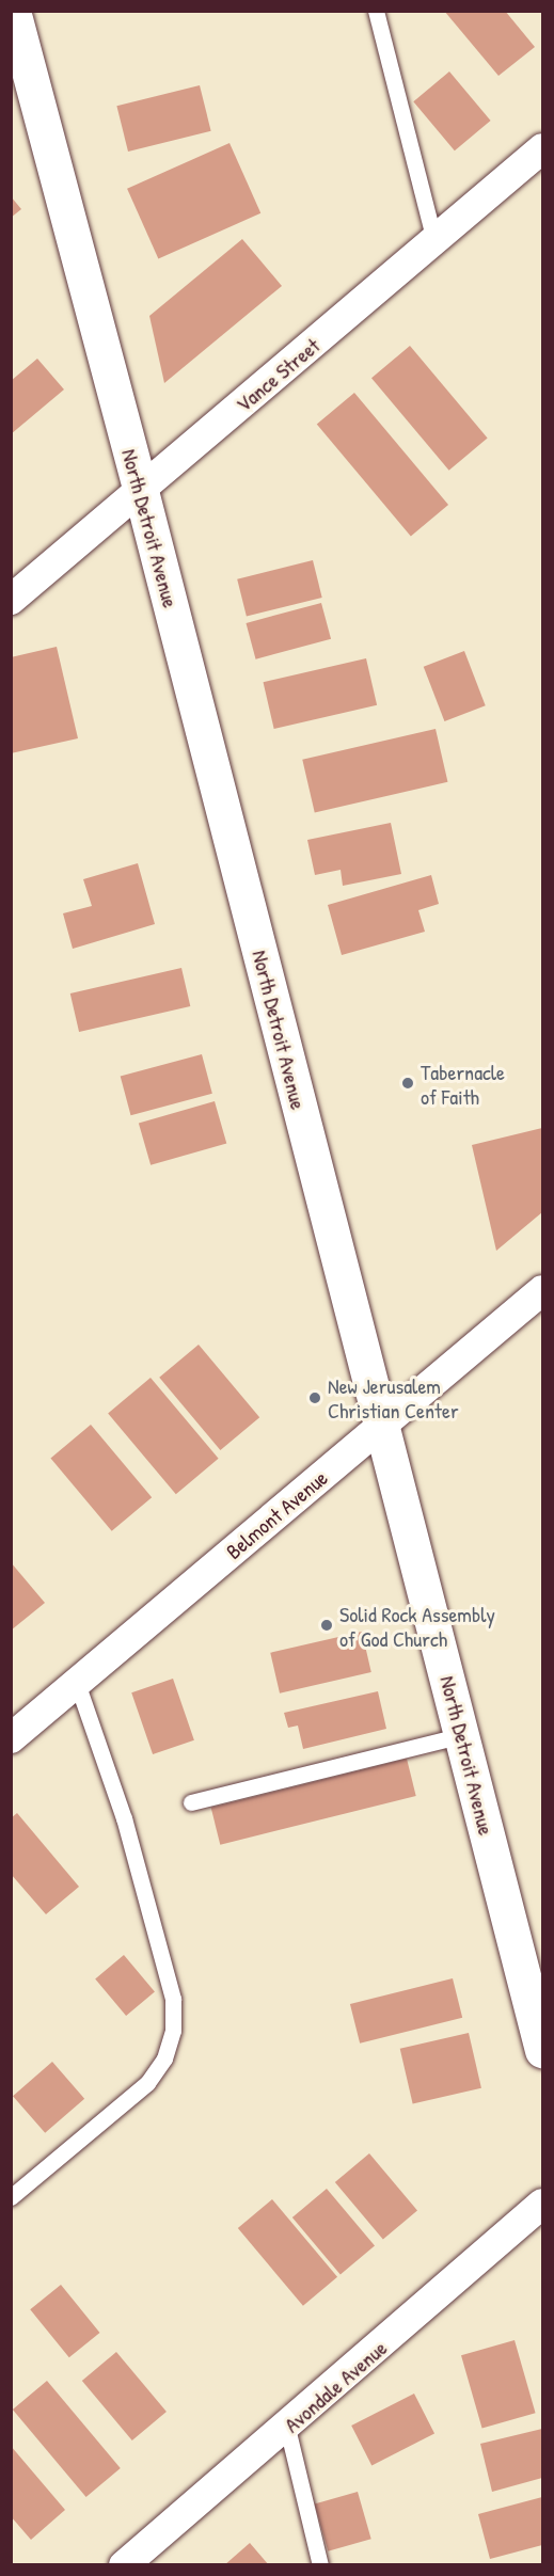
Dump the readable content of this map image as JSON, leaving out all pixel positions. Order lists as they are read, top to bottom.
{
  "streets": {
    "main road": ["North Detroit Avenue"],
    "street": ["Vance Street", "Belmont Avenue", "Avondale Avenue"]
  },
  "crossings": [
    ["Vance Street", "North Detroit Avenue"],
    ["North Detroit Avenue", "Belmont Avenue"]
  ],
  "places": ["Tabernacle of Faith", "New Jerusalem Christian Center", "Solid Rock Assembly of God Church"]
}
